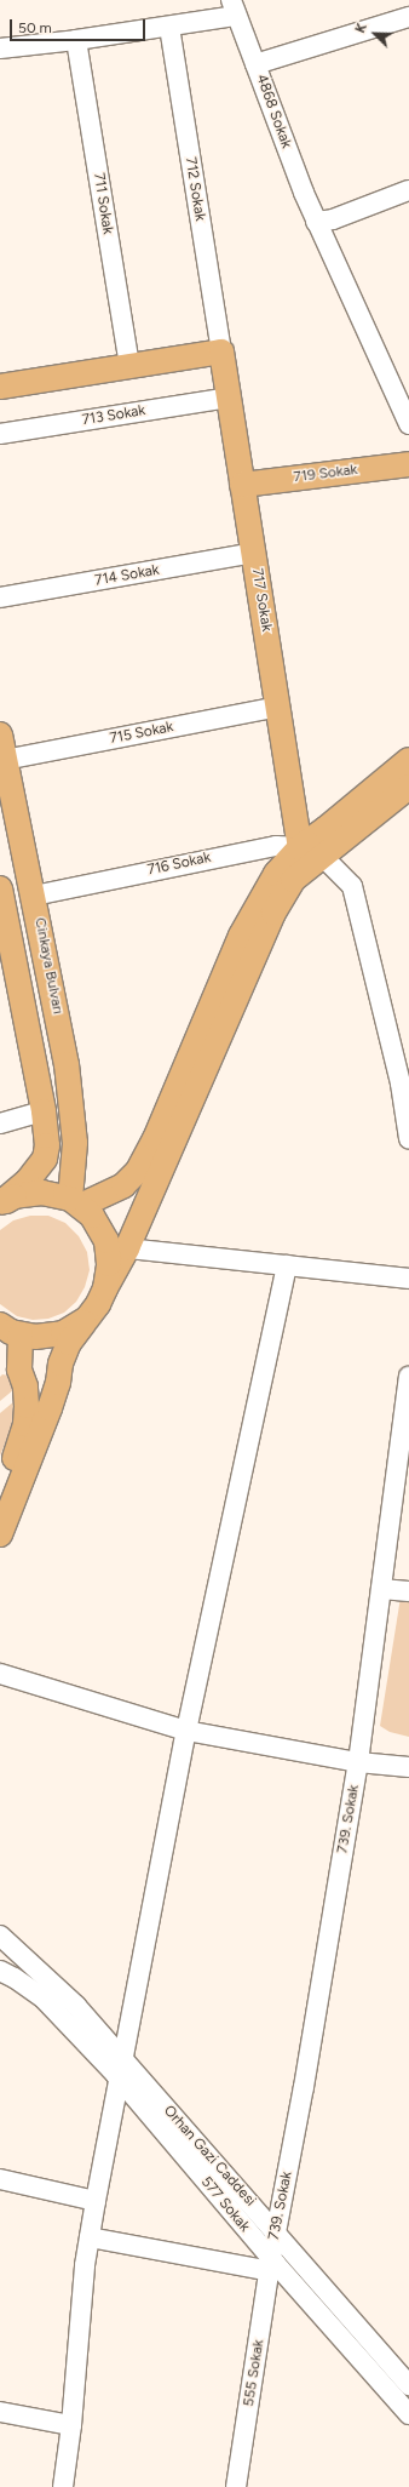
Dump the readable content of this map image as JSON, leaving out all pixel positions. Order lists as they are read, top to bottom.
{
  "streets": {
    "main road": ["719 Sokak", "717 Sokak", "Cinkaya Bulvarı"],
    "street": [
      "4868 Sokak",
      "712 Sokak",
      "711 Sokak",
      "713 Sokak",
      "714 Sokak",
      "715 Sokak",
      "716 Sokak",
      "739. Sokak",
      "Orhan Gazi Caddesi",
      "577 Sokak",
      "555 Sokak"
    ]
  },
  "crossings": [
    ["712 Sokak", "717 Sokak"],
    ["713 Sokak", "717 Sokak"],
    ["719 Sokak", "717 Sokak"],
    ["714 Sokak", "717 Sokak"],
    ["717 Sokak", "715 Sokak"],
    ["717 Sokak", "716 Sokak"],
    ["715 Sokak", "Cinkaya Bulvarı"],
    ["716 Sokak", "Cinkaya Bulvarı"],
    ["739. Sokak", "Orhan Gazi Caddesi"],
    ["739. Sokak", "577 Sokak"],
    ["739. Sokak", "555 Sokak"],
    ["Orhan Gazi Caddesi", "577 Sokak"],
    ["577 Sokak", "555 Sokak"]
  ],
  "scale_bar": "50 m",
  "north": "top left"
}
